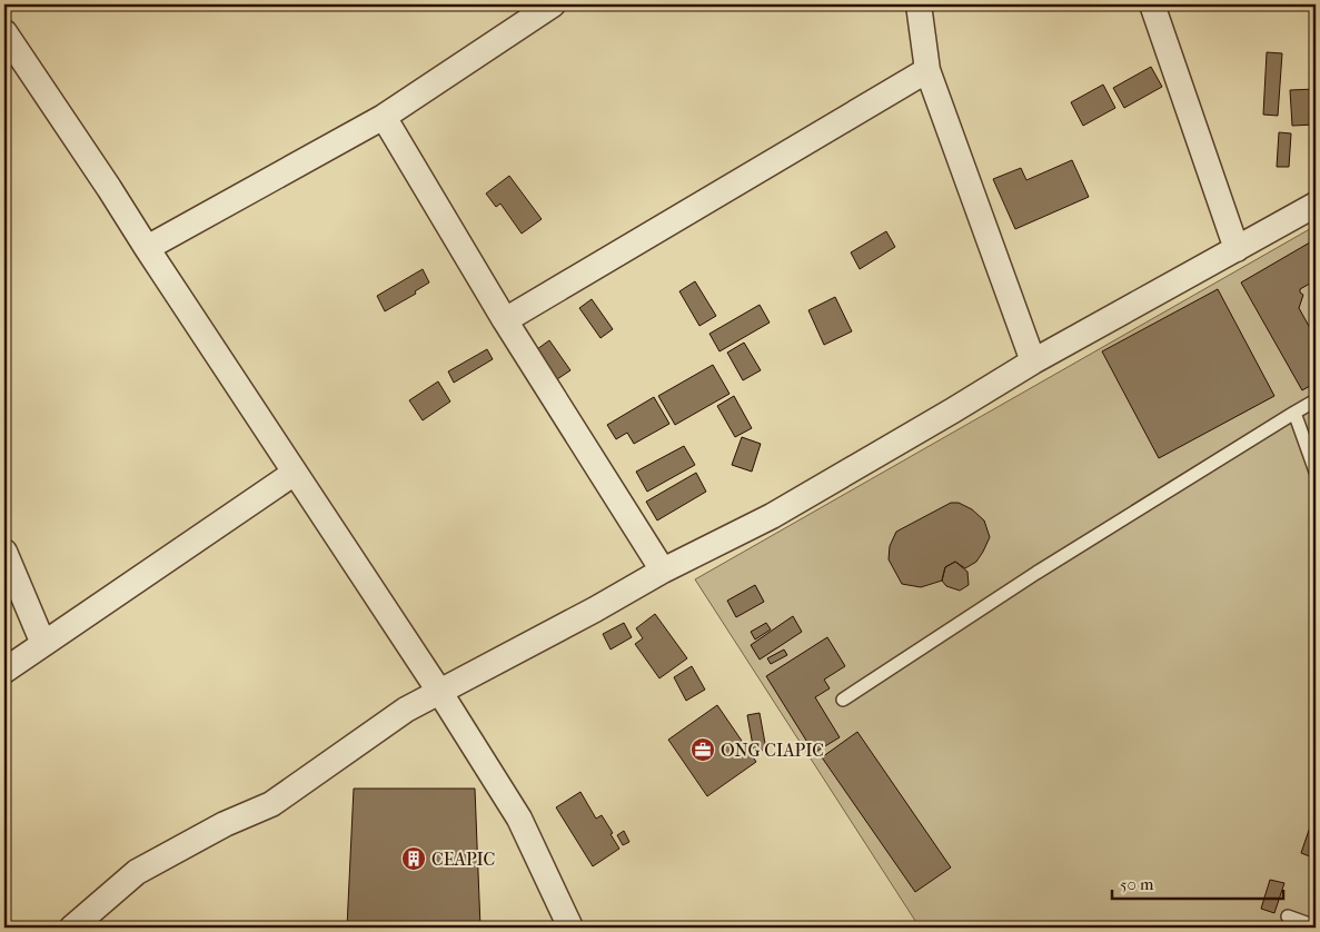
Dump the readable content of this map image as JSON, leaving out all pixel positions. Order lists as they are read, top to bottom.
{
  "places": {
    "office": ["ONG CIAPIC"],
    "building": ["CEAPIC"]
  },
  "scale_bar": "50 m"
}
